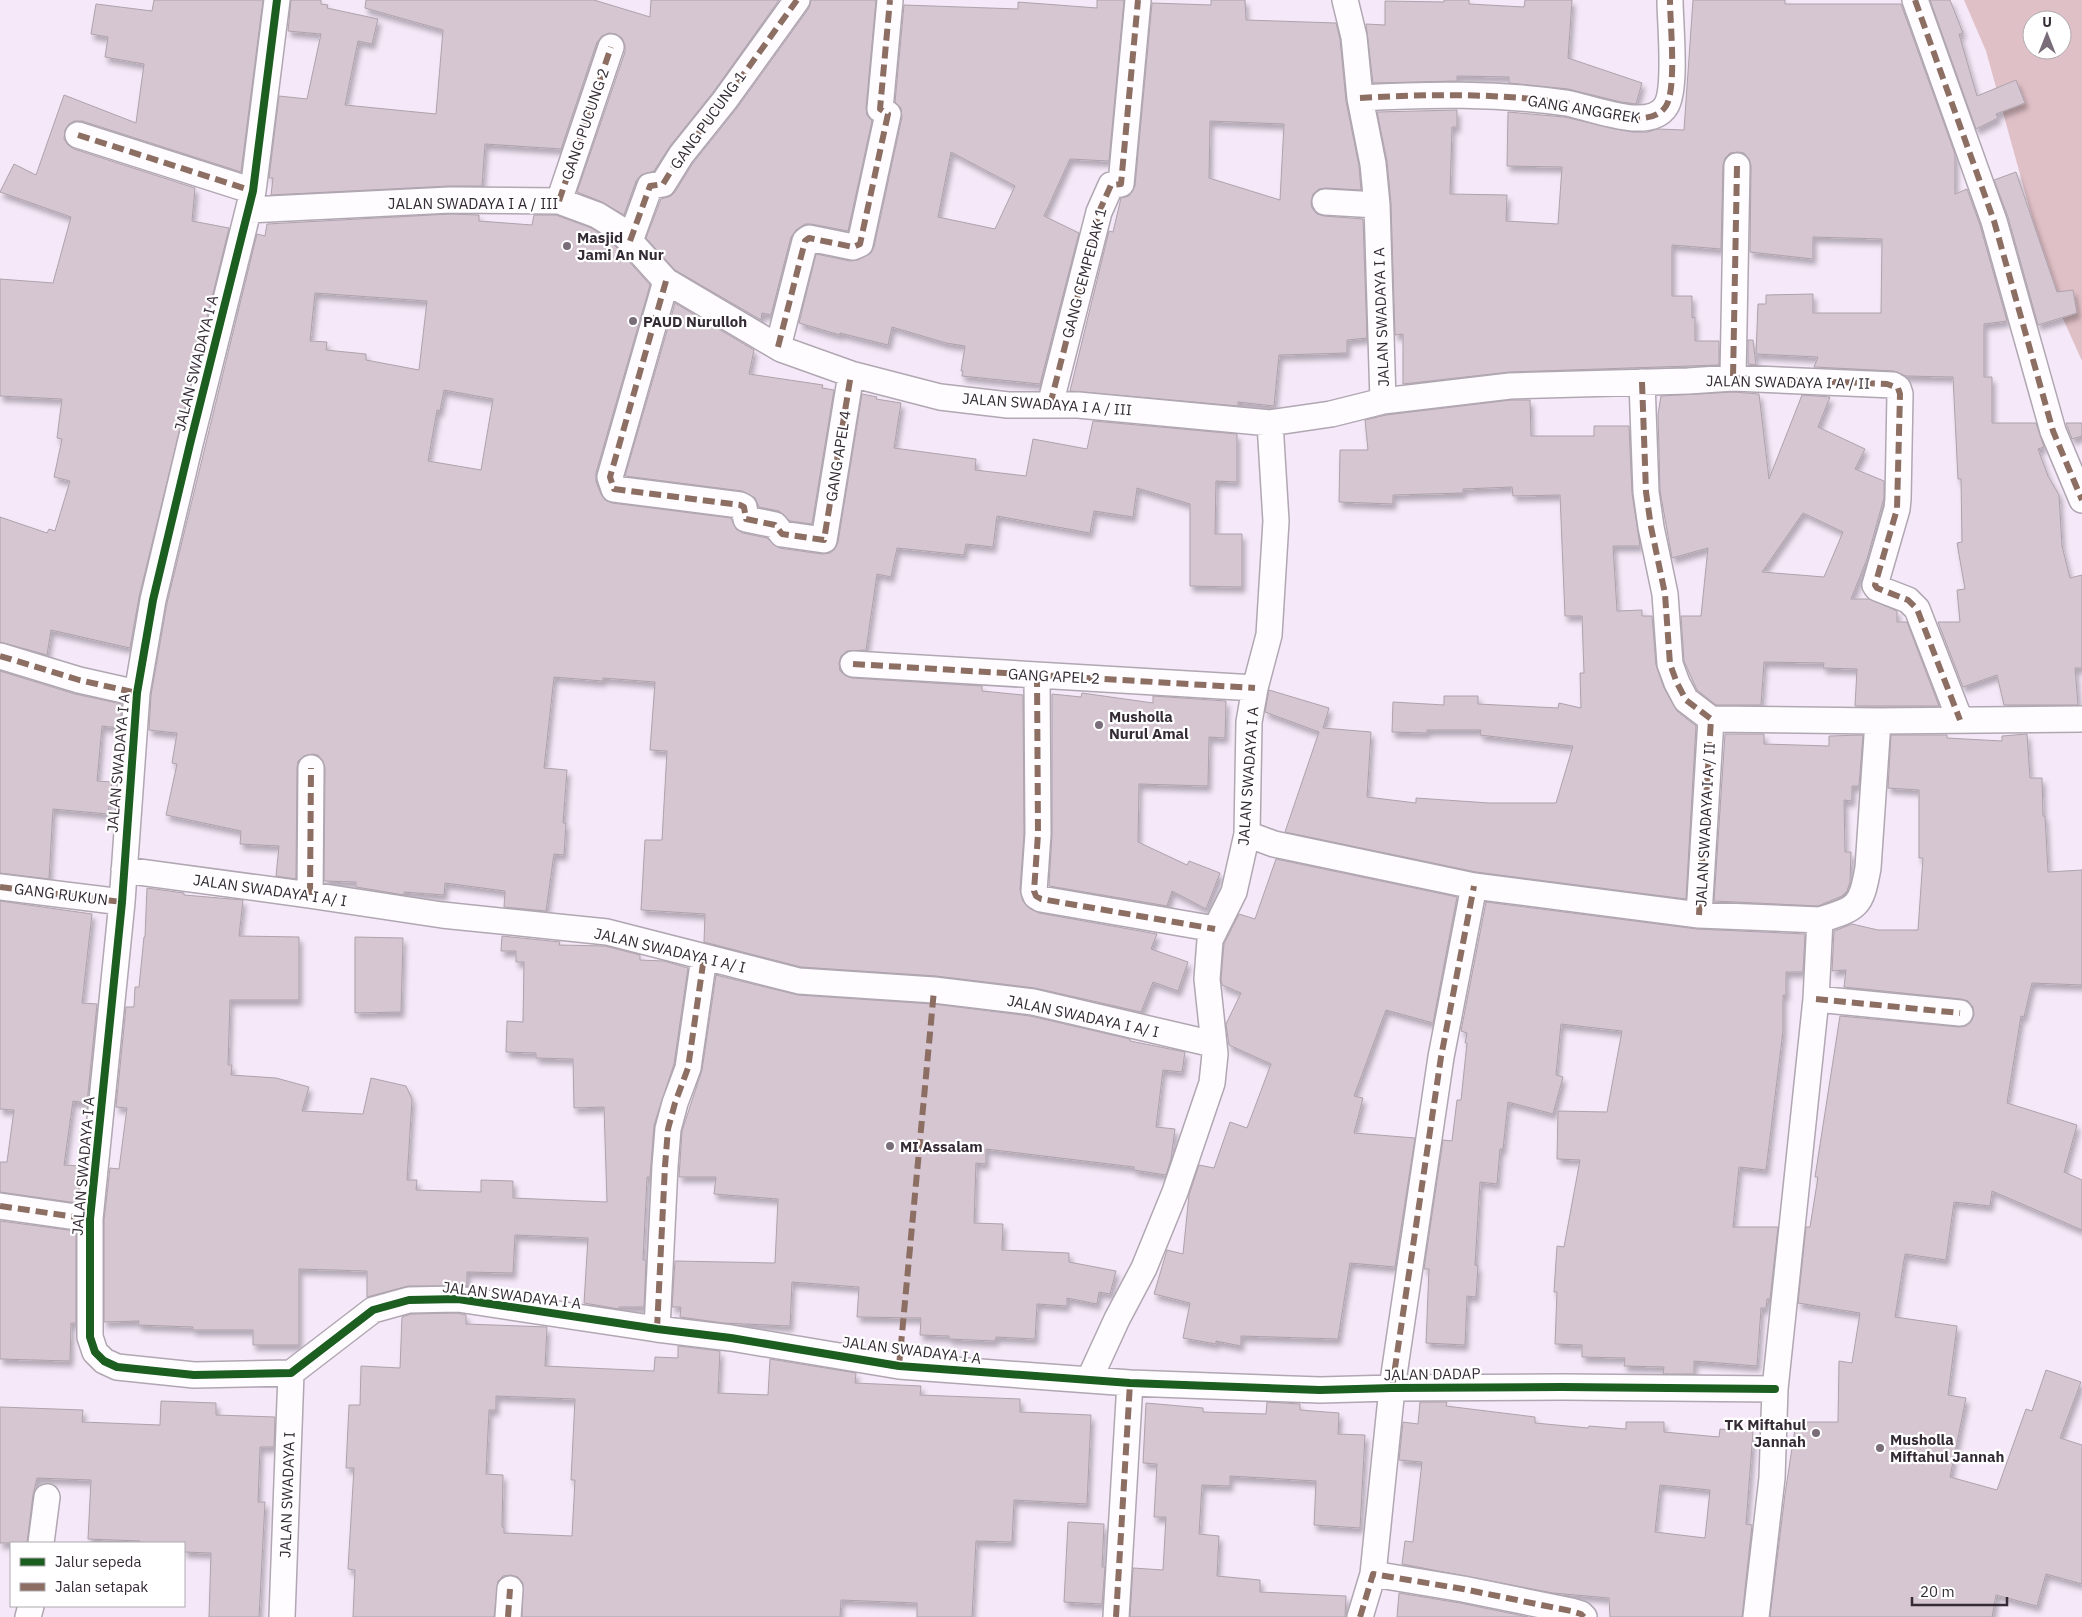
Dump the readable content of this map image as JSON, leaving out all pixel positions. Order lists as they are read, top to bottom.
{
  "streets": {
    "street": [
      "GANG ANGGREK",
      "GANG PUCUNG 1",
      "GANG PUCUNG 2",
      "JALAN SWADAYA I A / III",
      "GANG CEMPEDAK 1",
      "JALAN SWADAYA I A",
      "JALAN SWADAYA I A / II",
      "GANG APEL 4",
      "GANG APEL 2",
      "JALAN SWADAYA I A/ I",
      "GANG RUKUN",
      "JALAN DADAP",
      "JALAN SWADAYA I"
    ]
  },
  "crossings": [
    ["GANG ANGGREK", "JALAN SWADAYA I A"],
    ["GANG PUCUNG 1", "JALAN SWADAYA I A / III"],
    ["GANG PUCUNG 2", "JALAN SWADAYA I A / III"],
    ["JALAN SWADAYA I A / III", "GANG CEMPEDAK 1"],
    ["JALAN SWADAYA I A / III", "JALAN SWADAYA I A"],
    ["JALAN SWADAYA I A / III", "GANG APEL 4"],
    ["JALAN SWADAYA I A", "JALAN SWADAYA I A / II"],
    ["JALAN SWADAYA I A", "GANG APEL 2"],
    ["JALAN SWADAYA I A", "JALAN SWADAYA I A/ I"],
    ["JALAN SWADAYA I A", "GANG RUKUN"],
    ["JALAN SWADAYA I A", "JALAN DADAP"],
    ["JALAN SWADAYA I A", "JALAN SWADAYA I"]
  ],
  "places": [
    "Masjid Jami An Nur",
    "PAUD Nurulloh",
    "Musholla Nurul Amal",
    "MI Assalam",
    "TK Miftahul Jannah",
    "Musholla Miftahul Jannah"
  ],
  "legend": ["Jalur sepeda", "Jalan setapak"],
  "scale_bar": "20 m",
  "north": "top"
}
